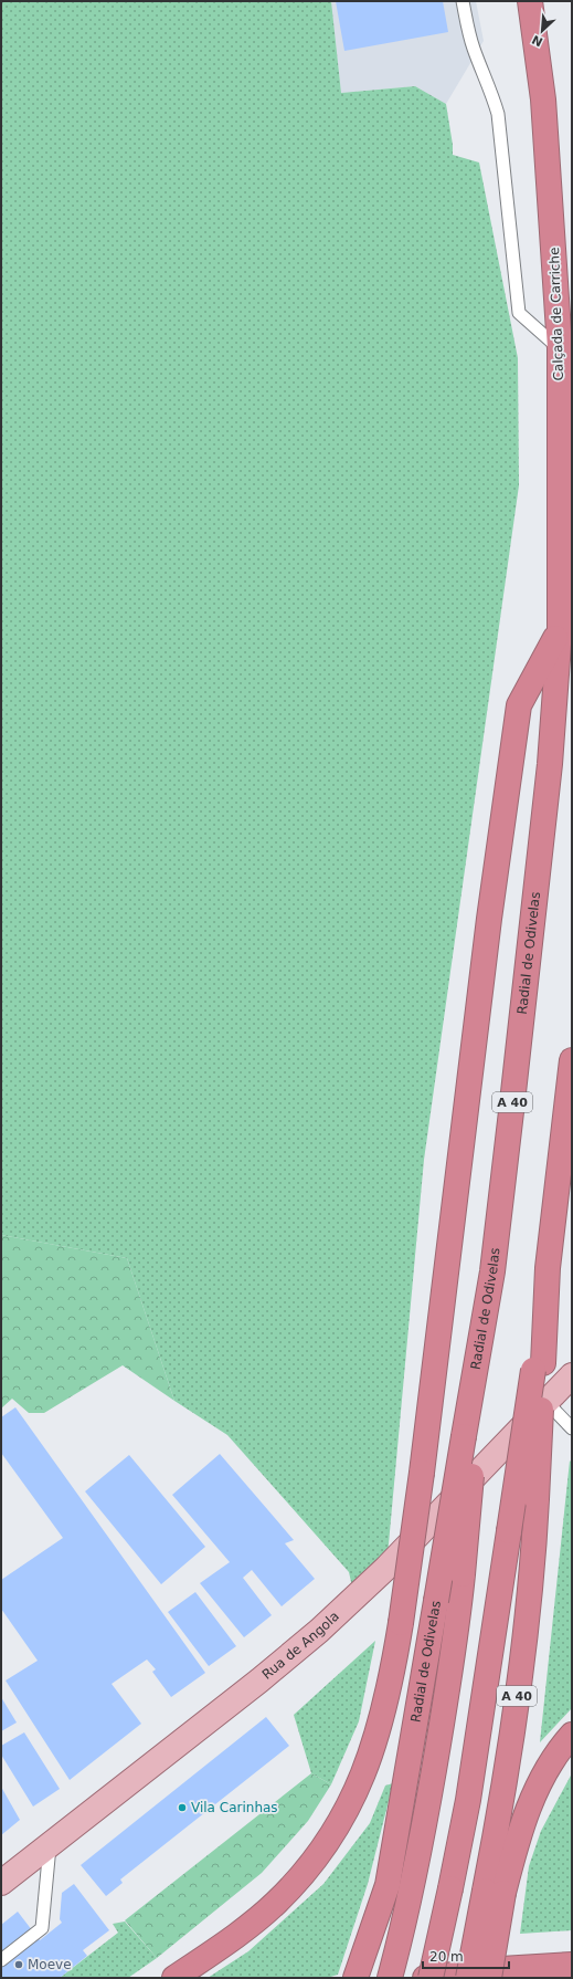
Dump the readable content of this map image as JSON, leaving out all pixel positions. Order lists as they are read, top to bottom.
{
  "streets": {
    "highway": ["Calçada de Carriche", "Radial de Odivelas", "A 40"],
    "main road": ["Rua de Angola"]
  },
  "crossings": [
    ["Calçada de Carriche", "Radial de Odivelas"]
  ],
  "places": ["Vila Carinhas", "Moeve"],
  "scale_bar": "20 m",
  "north": "bottom left"
}
